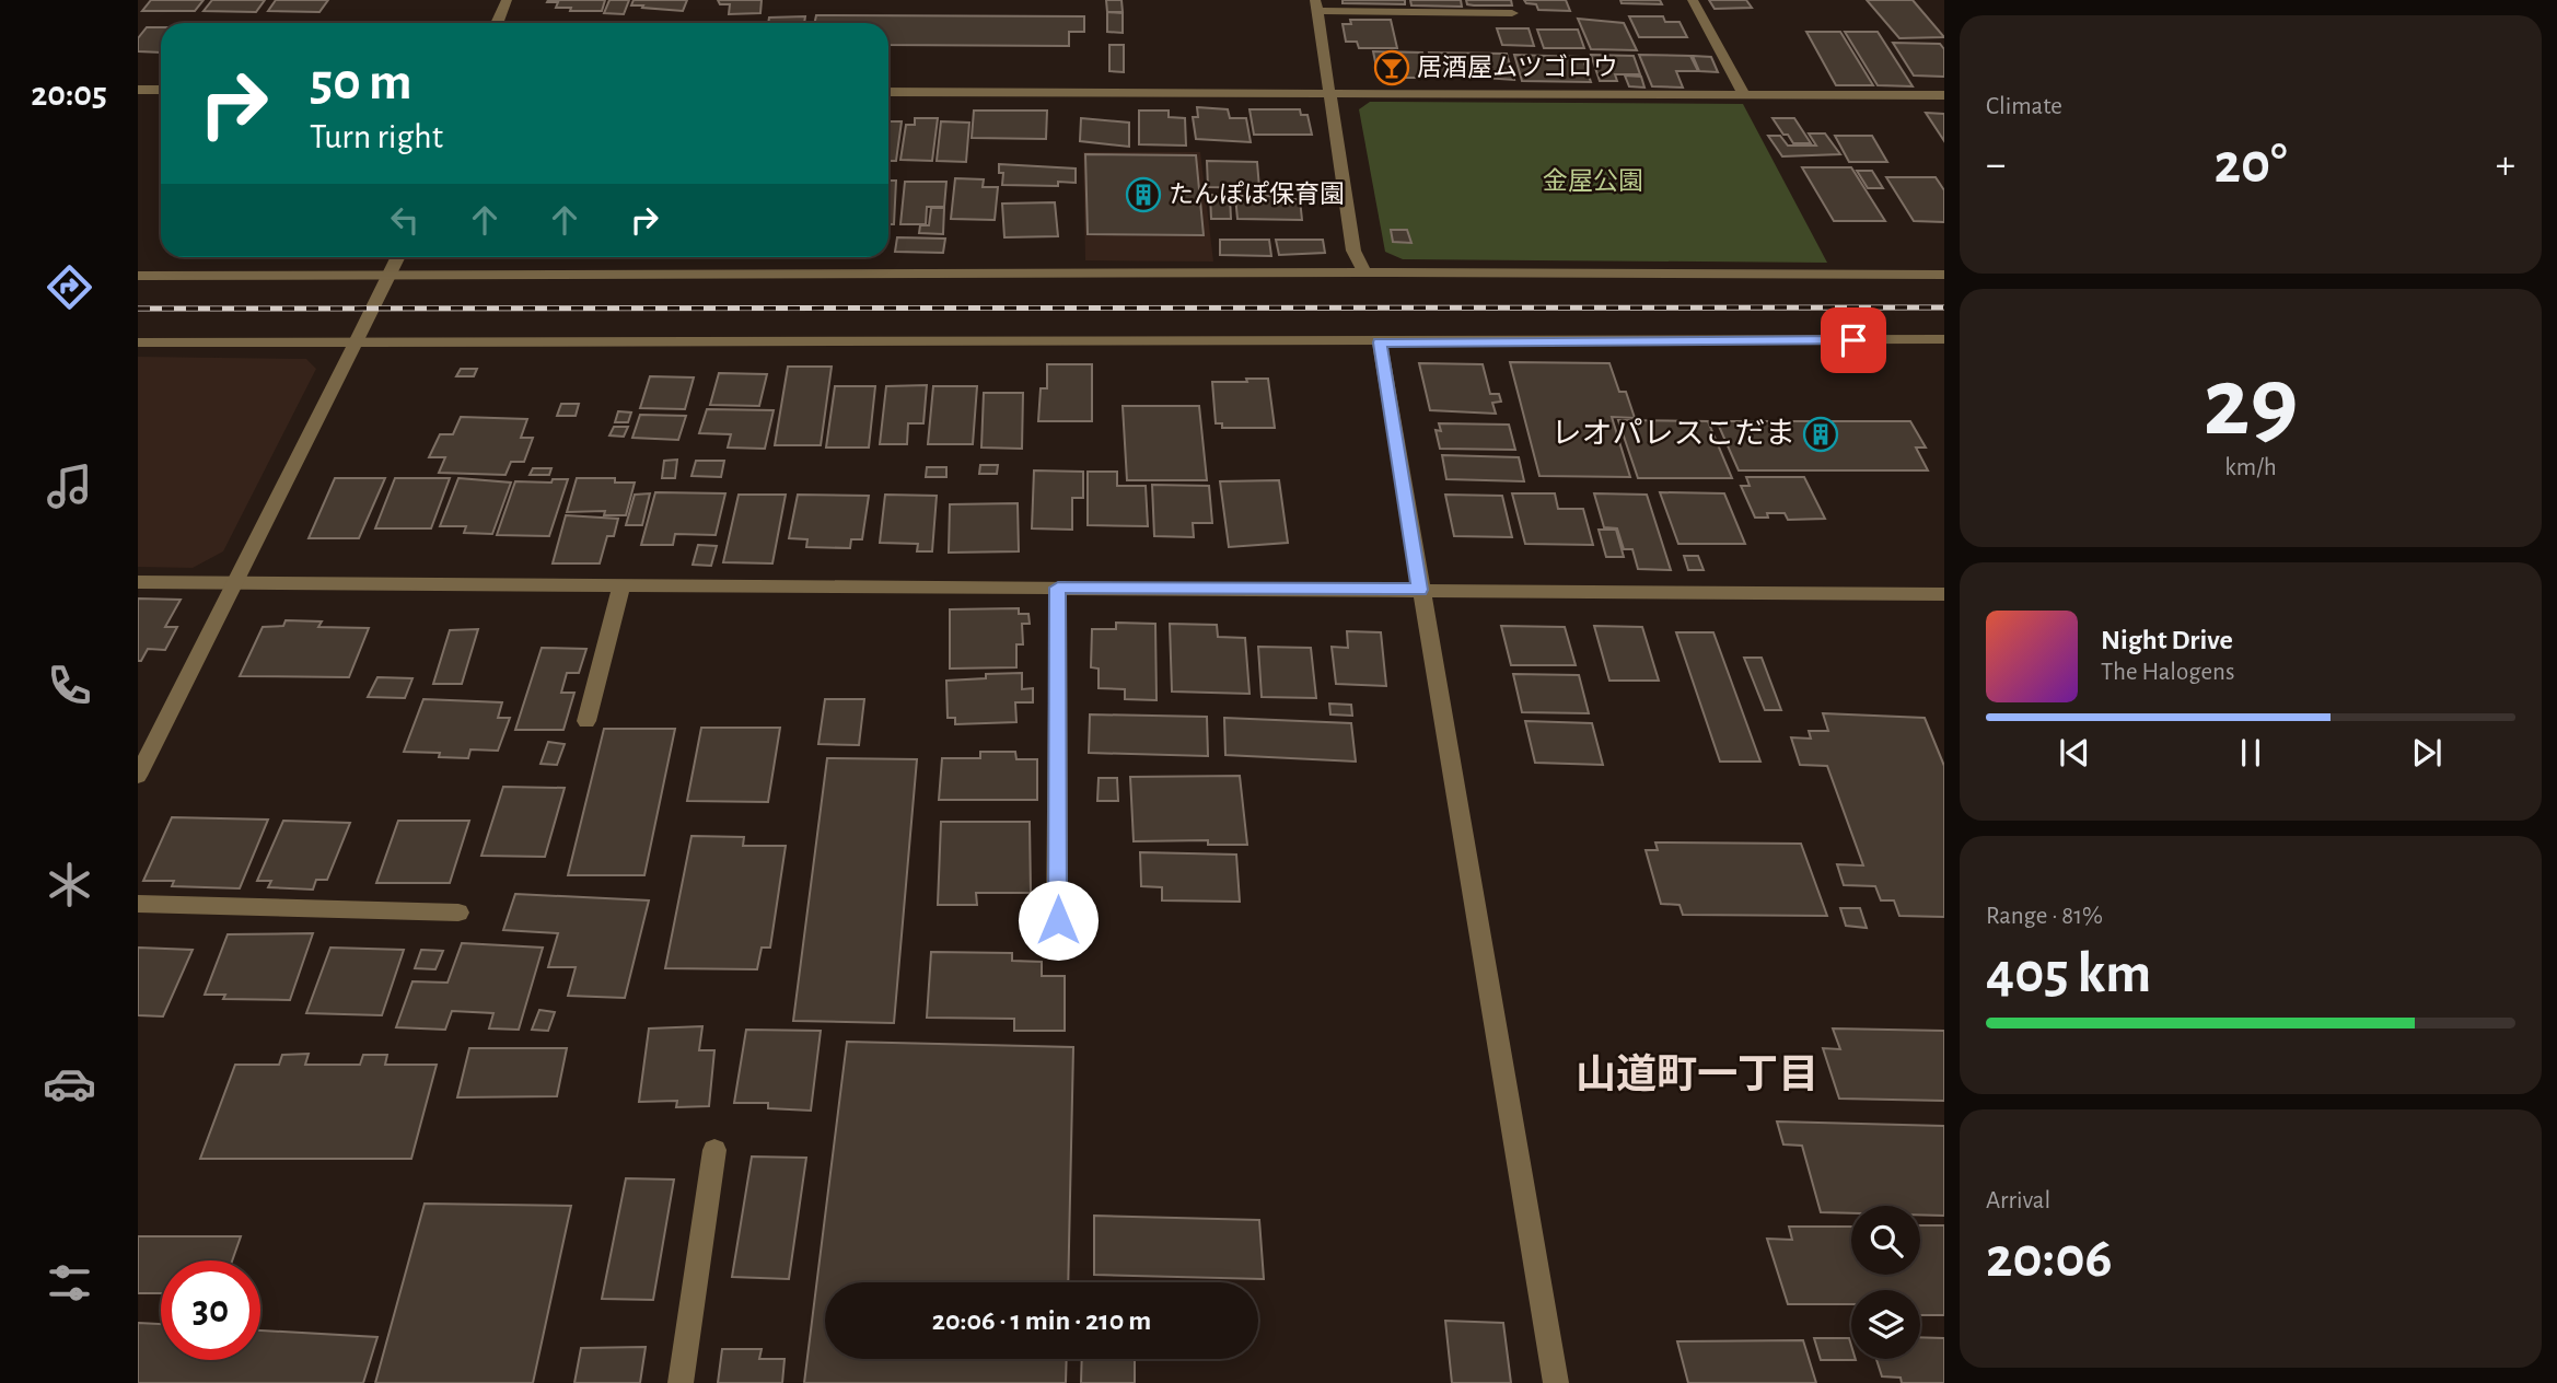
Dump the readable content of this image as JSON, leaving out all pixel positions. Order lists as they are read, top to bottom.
{
  "districts": ["山道町一丁目"],
  "parks": ["金屋公園"],
  "places": {
    "bar": ["居酒屋ムツゴロウ"],
    "building": ["たんぽぽ保育園", "レオパレスこだま"]
  },
  "page": {
    "tabs": "20:05",
    "tile": [
      "Climate",
      ["29", "km/h"],
      ["Range · 81%", "405 km"],
      ["Arrival", "20:06"]
    ],
    "turn": ["50 m", "Turn right"],
    "heat": ["−", "20°", "+"],
    "song": ["Night Drive", "The Halogens"],
    "limit": "30",
    "trip": "20:06 · 1 min · 210 m"
  }
}
